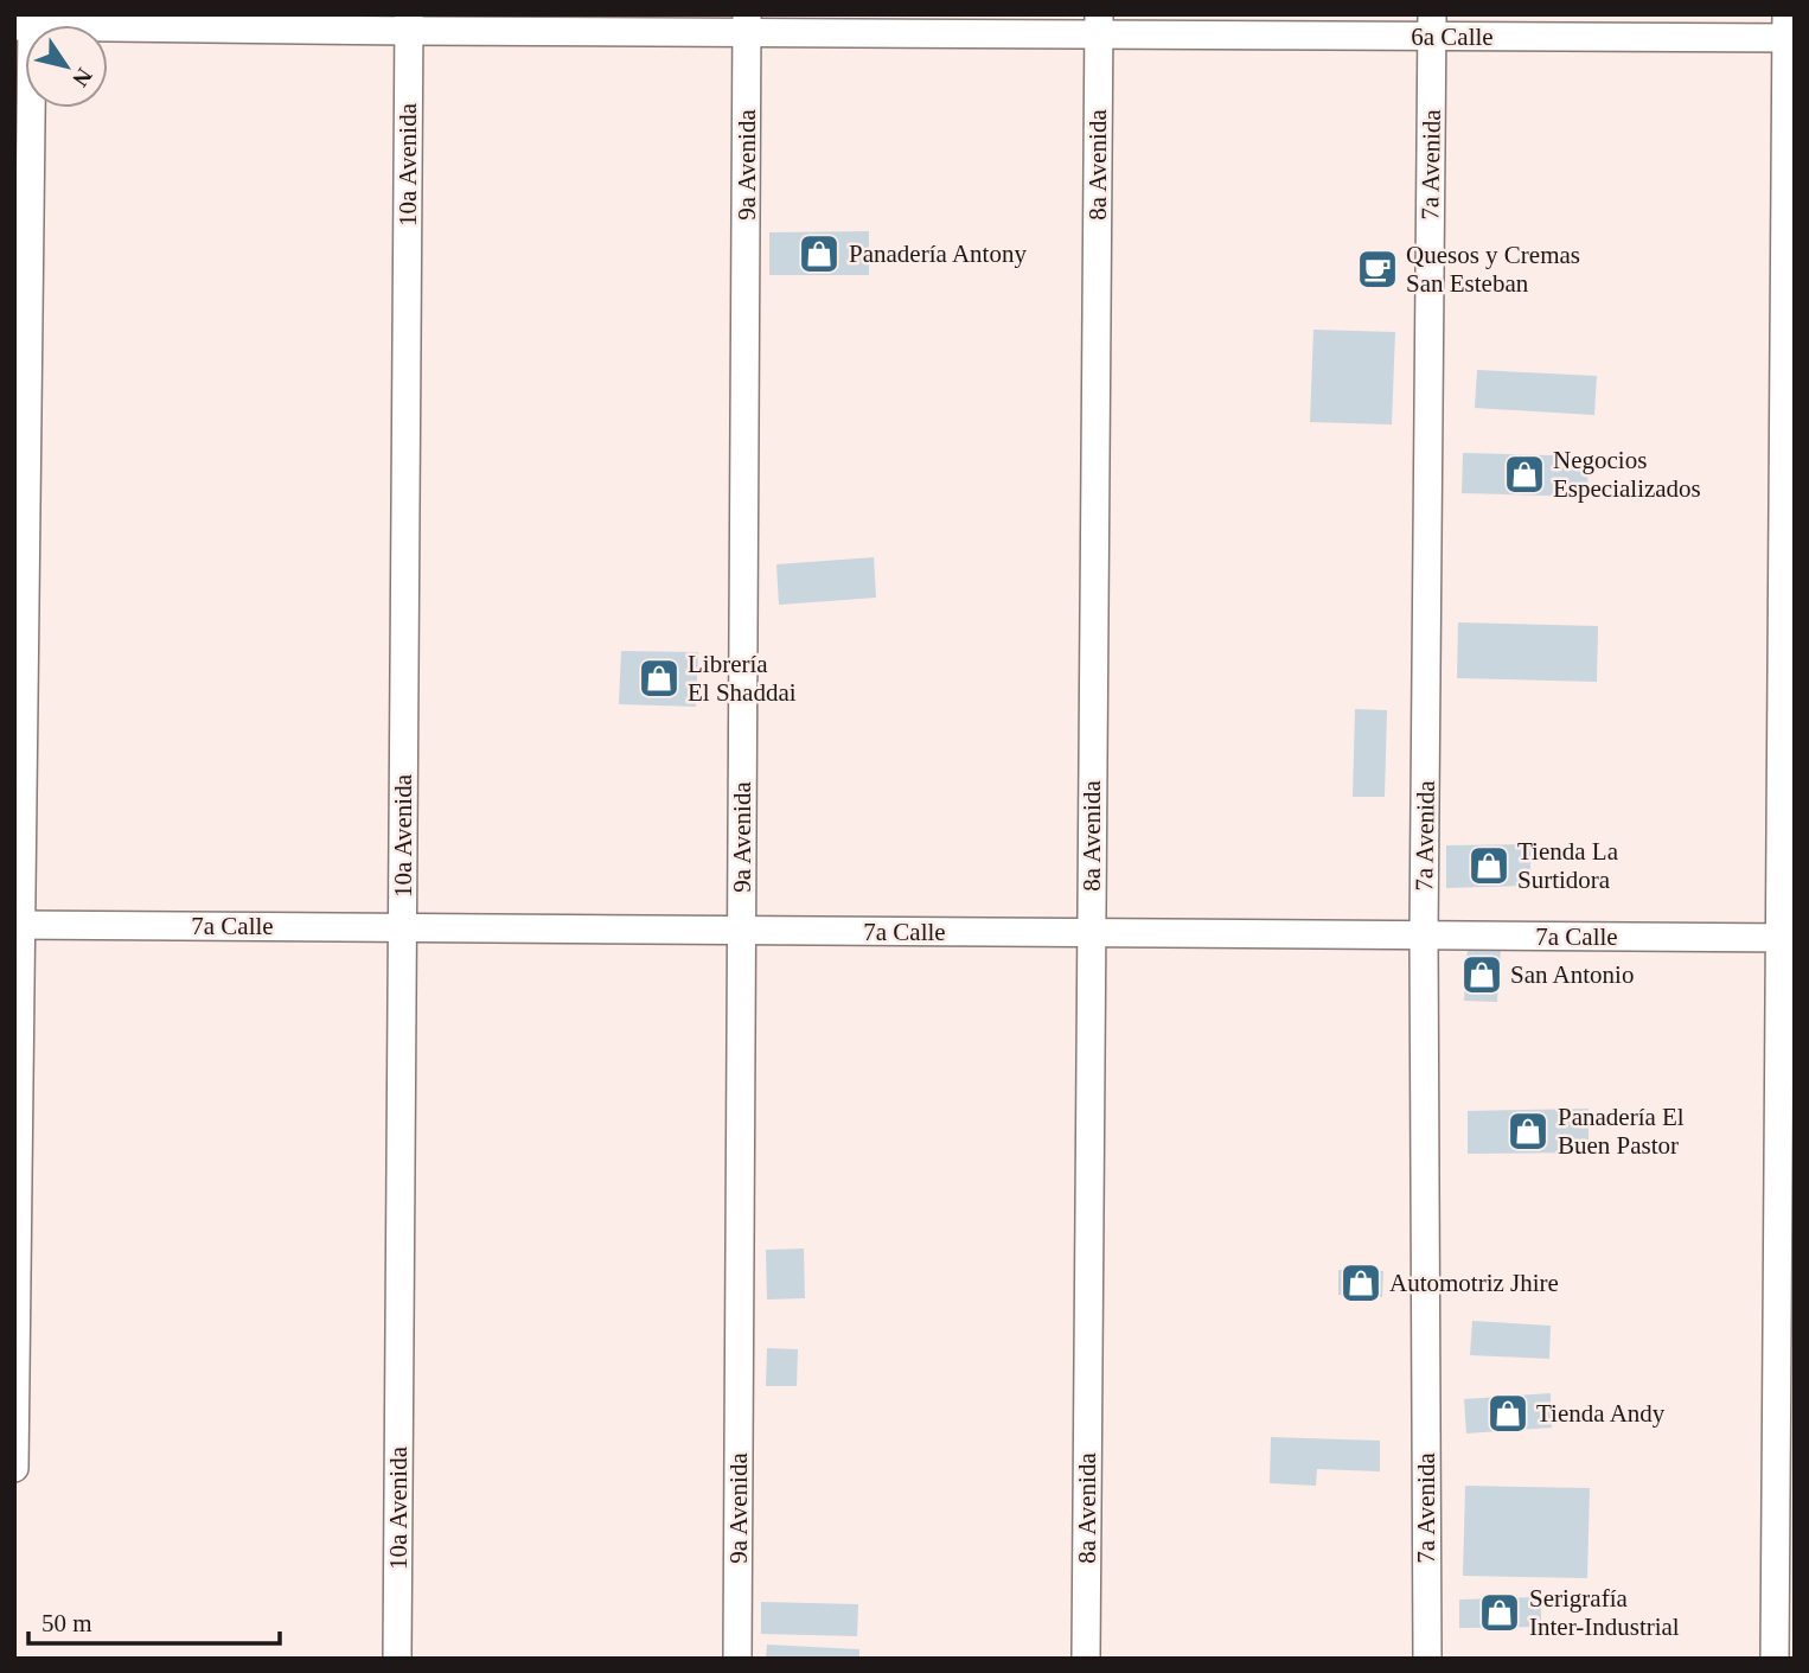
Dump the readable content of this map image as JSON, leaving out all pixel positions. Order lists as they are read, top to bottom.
{
  "streets": {
    "street": [
      "6a Calle",
      "10a Avenida",
      "9a Avenida",
      "8a Avenida",
      "7a Avenida",
      "7a Calle"
    ]
  },
  "crossings": [
    ["6a Calle", "10a Avenida"],
    ["6a Calle", "9a Avenida"],
    ["6a Calle", "8a Avenida"],
    ["6a Calle", "7a Avenida"],
    ["10a Avenida", "7a Calle"],
    ["9a Avenida", "7a Calle"],
    ["8a Avenida", "7a Calle"],
    ["7a Avenida", "7a Calle"]
  ],
  "places": {
    "shop": [
      "Panadería Antony",
      "Negocios Especializados",
      "Librería El Shaddai",
      "Tienda La Surtidora",
      "San Antonio",
      "Panadería El Buen Pastor",
      "Automotriz Jhire",
      "Tienda Andy",
      "Serigrafía Inter-Industrial"
    ],
    "cafe": ["Quesos y Cremas San Esteban"]
  },
  "scale_bar": "50 m",
  "north": "bottom right"
}
